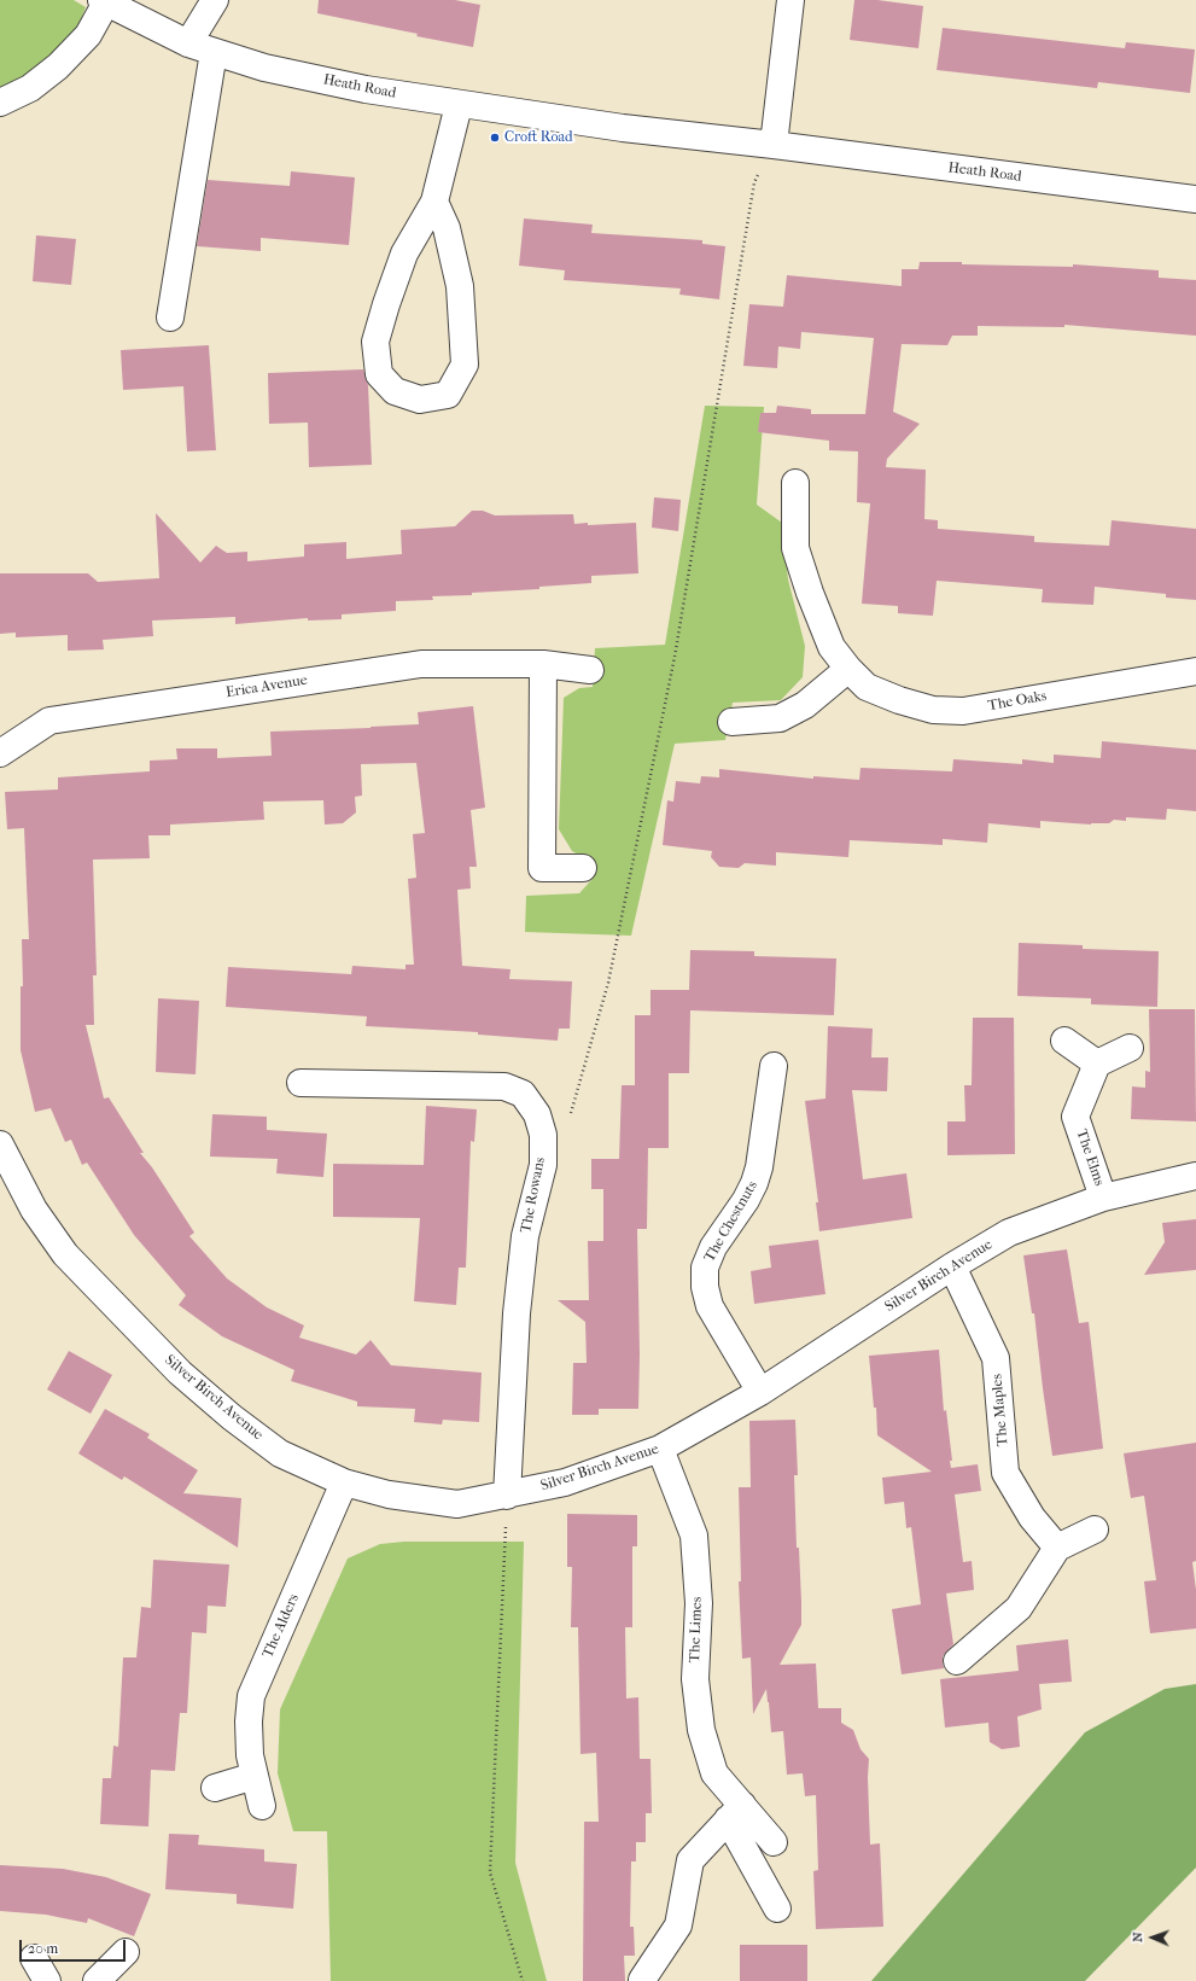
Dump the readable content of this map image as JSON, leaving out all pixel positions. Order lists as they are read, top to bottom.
{
  "streets": {
    "street": [
      "Heath Road",
      "Erica Avenue",
      "The Oaks",
      "The Elms",
      "The Rowans",
      "The Chestnuts",
      "Silver Birch Avenue",
      "The Maples",
      "The Alders",
      "The Limes"
    ]
  },
  "crossings": [
    ["The Elms", "Silver Birch Avenue"],
    ["The Rowans", "Silver Birch Avenue"],
    ["The Chestnuts", "Silver Birch Avenue"],
    ["Silver Birch Avenue", "The Maples"],
    ["Silver Birch Avenue", "The Alders"],
    ["Silver Birch Avenue", "The Limes"]
  ],
  "places": ["Croft Road"],
  "scale_bar": "20 m",
  "north": "left"
}
